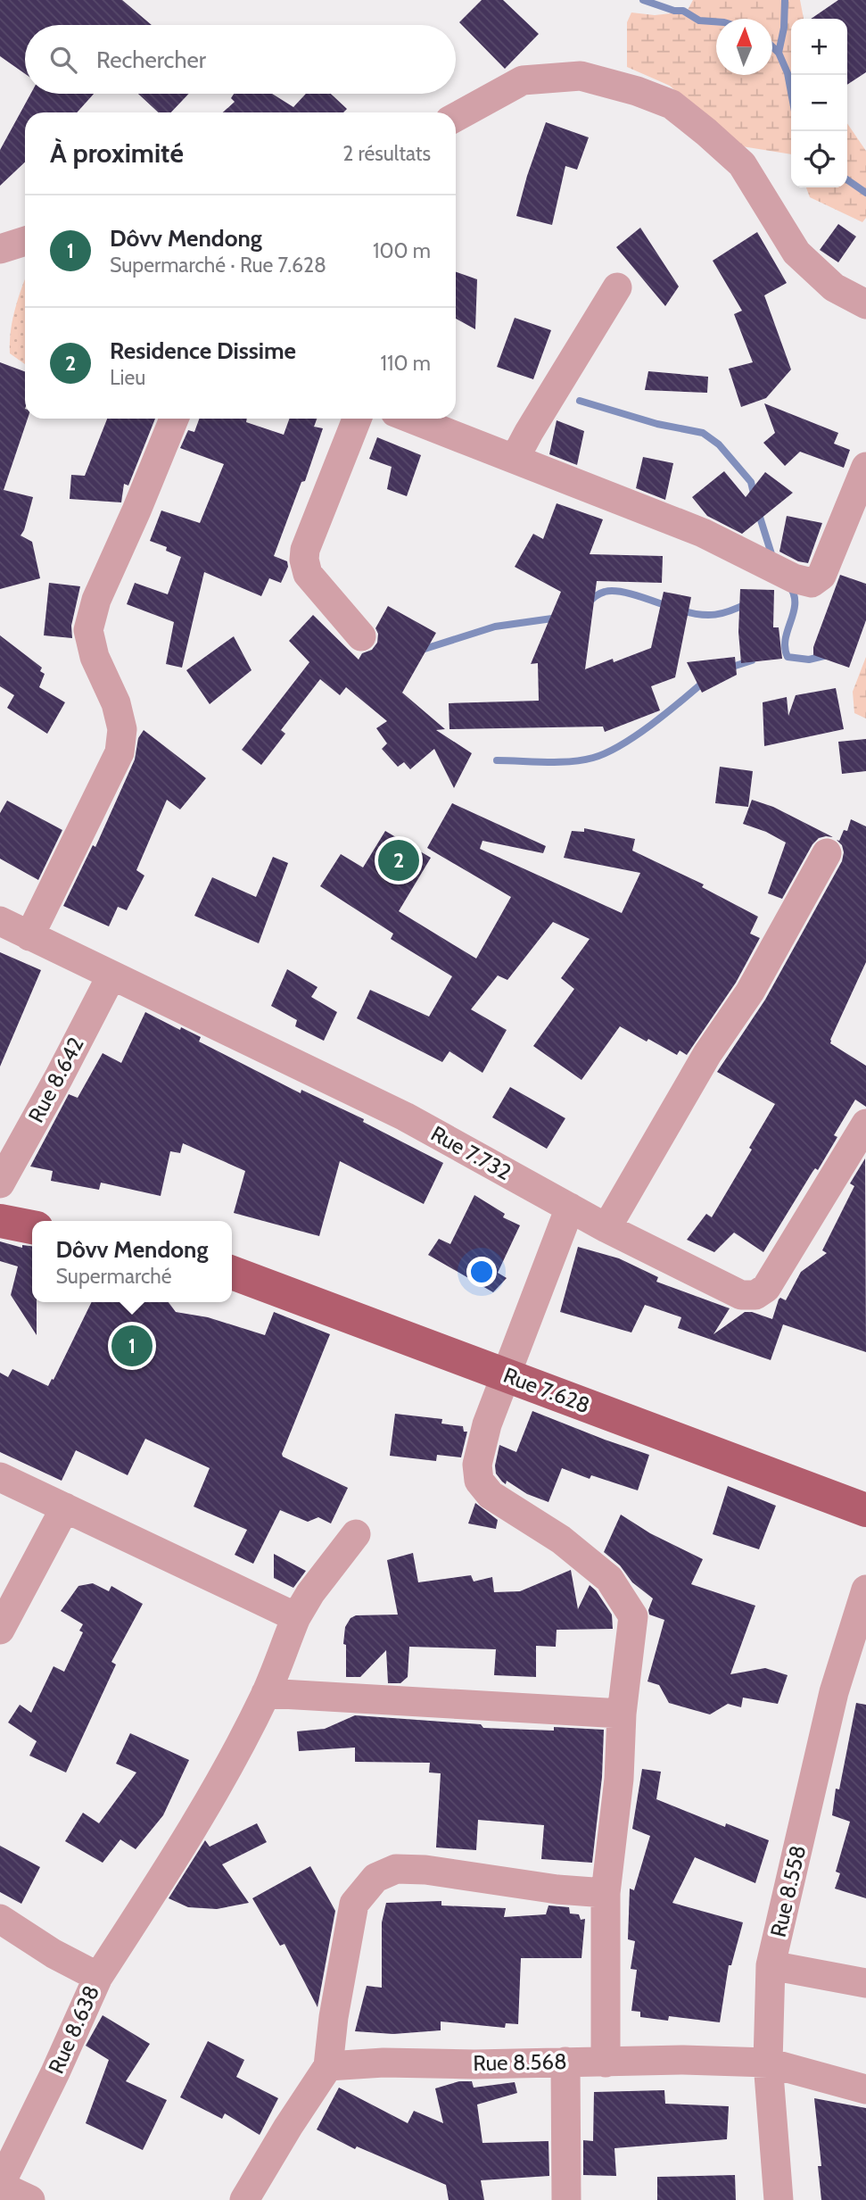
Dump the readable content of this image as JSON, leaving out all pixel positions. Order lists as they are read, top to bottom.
{
  "streets": {
    "main road": ["Rue 7.628"],
    "street": [
      "Rue 8.642",
      "Rue 7.732",
      "Rue 8.558",
      "Rue 8.638",
      "Rue 8.568"
    ]
  },
  "crossings": [
    ["Rue 8.642", "Rue 7.732"],
    ["Rue 8.558", "Rue 8.568"]
  ],
  "north": "top",
  "page": {
    "map_buttons": ["+", "−"],
    "search": "Rechercher",
    "heading": ["À proximité", "2 résultats"],
    "list": [
      {
        "mark": "1",
        "name": "Dôvv Mendong",
        "note": "Supermarché · Rue 7.628",
        "value": "100 m"
      },
      {
        "mark": "2",
        "name": "Residence Dissime",
        "note": "Lieu",
        "value": "110 m"
      }
    ],
    "pins": ["2", "1"],
    "popup": ["Dôvv Mendong", "Supermarché"]
  }
}
